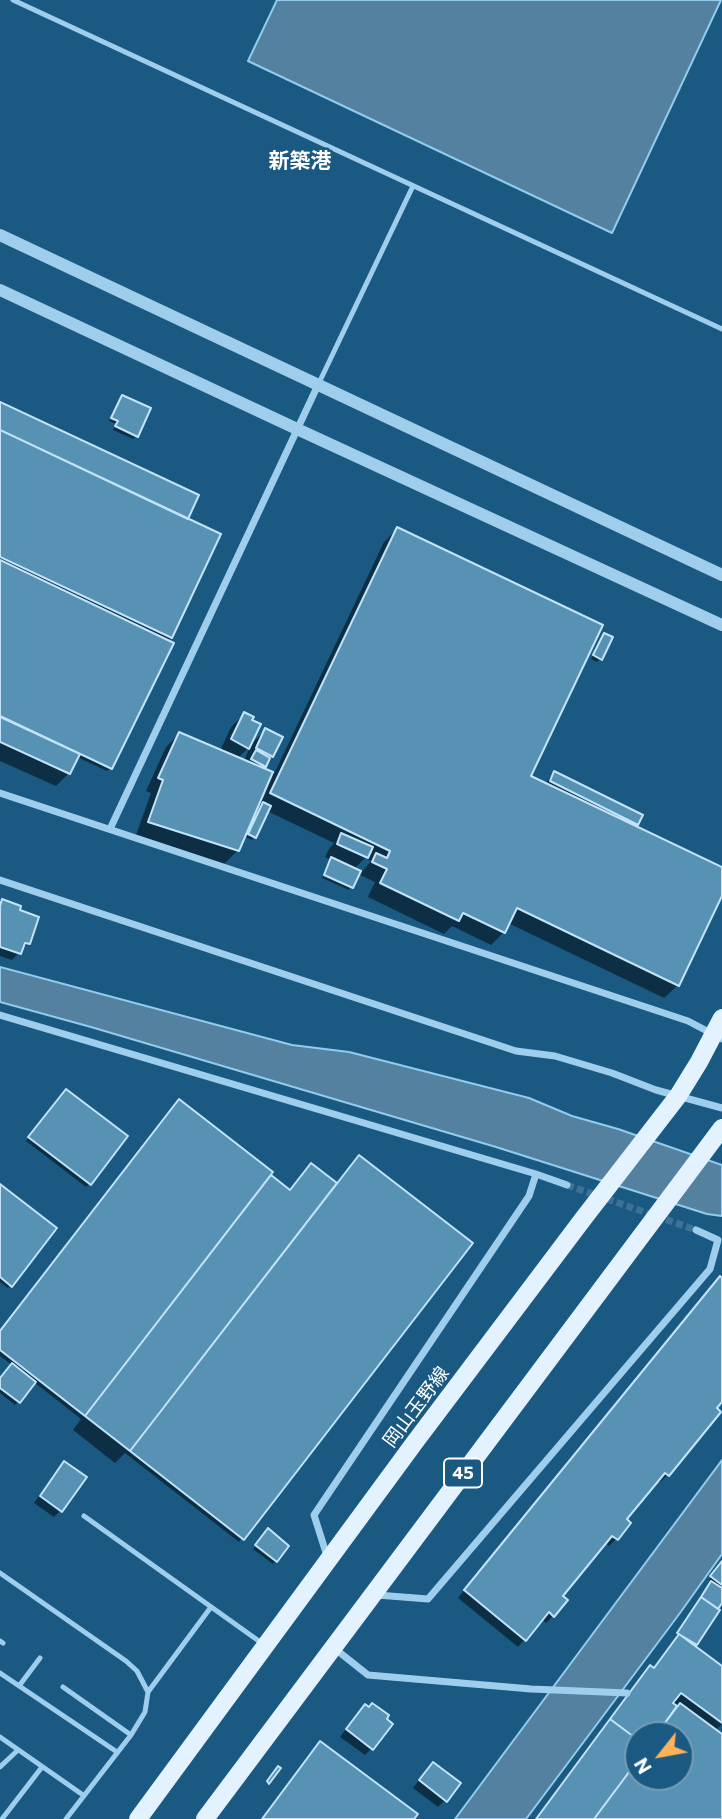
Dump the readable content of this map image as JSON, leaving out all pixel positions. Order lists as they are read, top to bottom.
{
  "streets": {
    "main road": ["岡山玉野線", "45"]
  },
  "districts": ["新築港"],
  "north": "bottom left"
}
